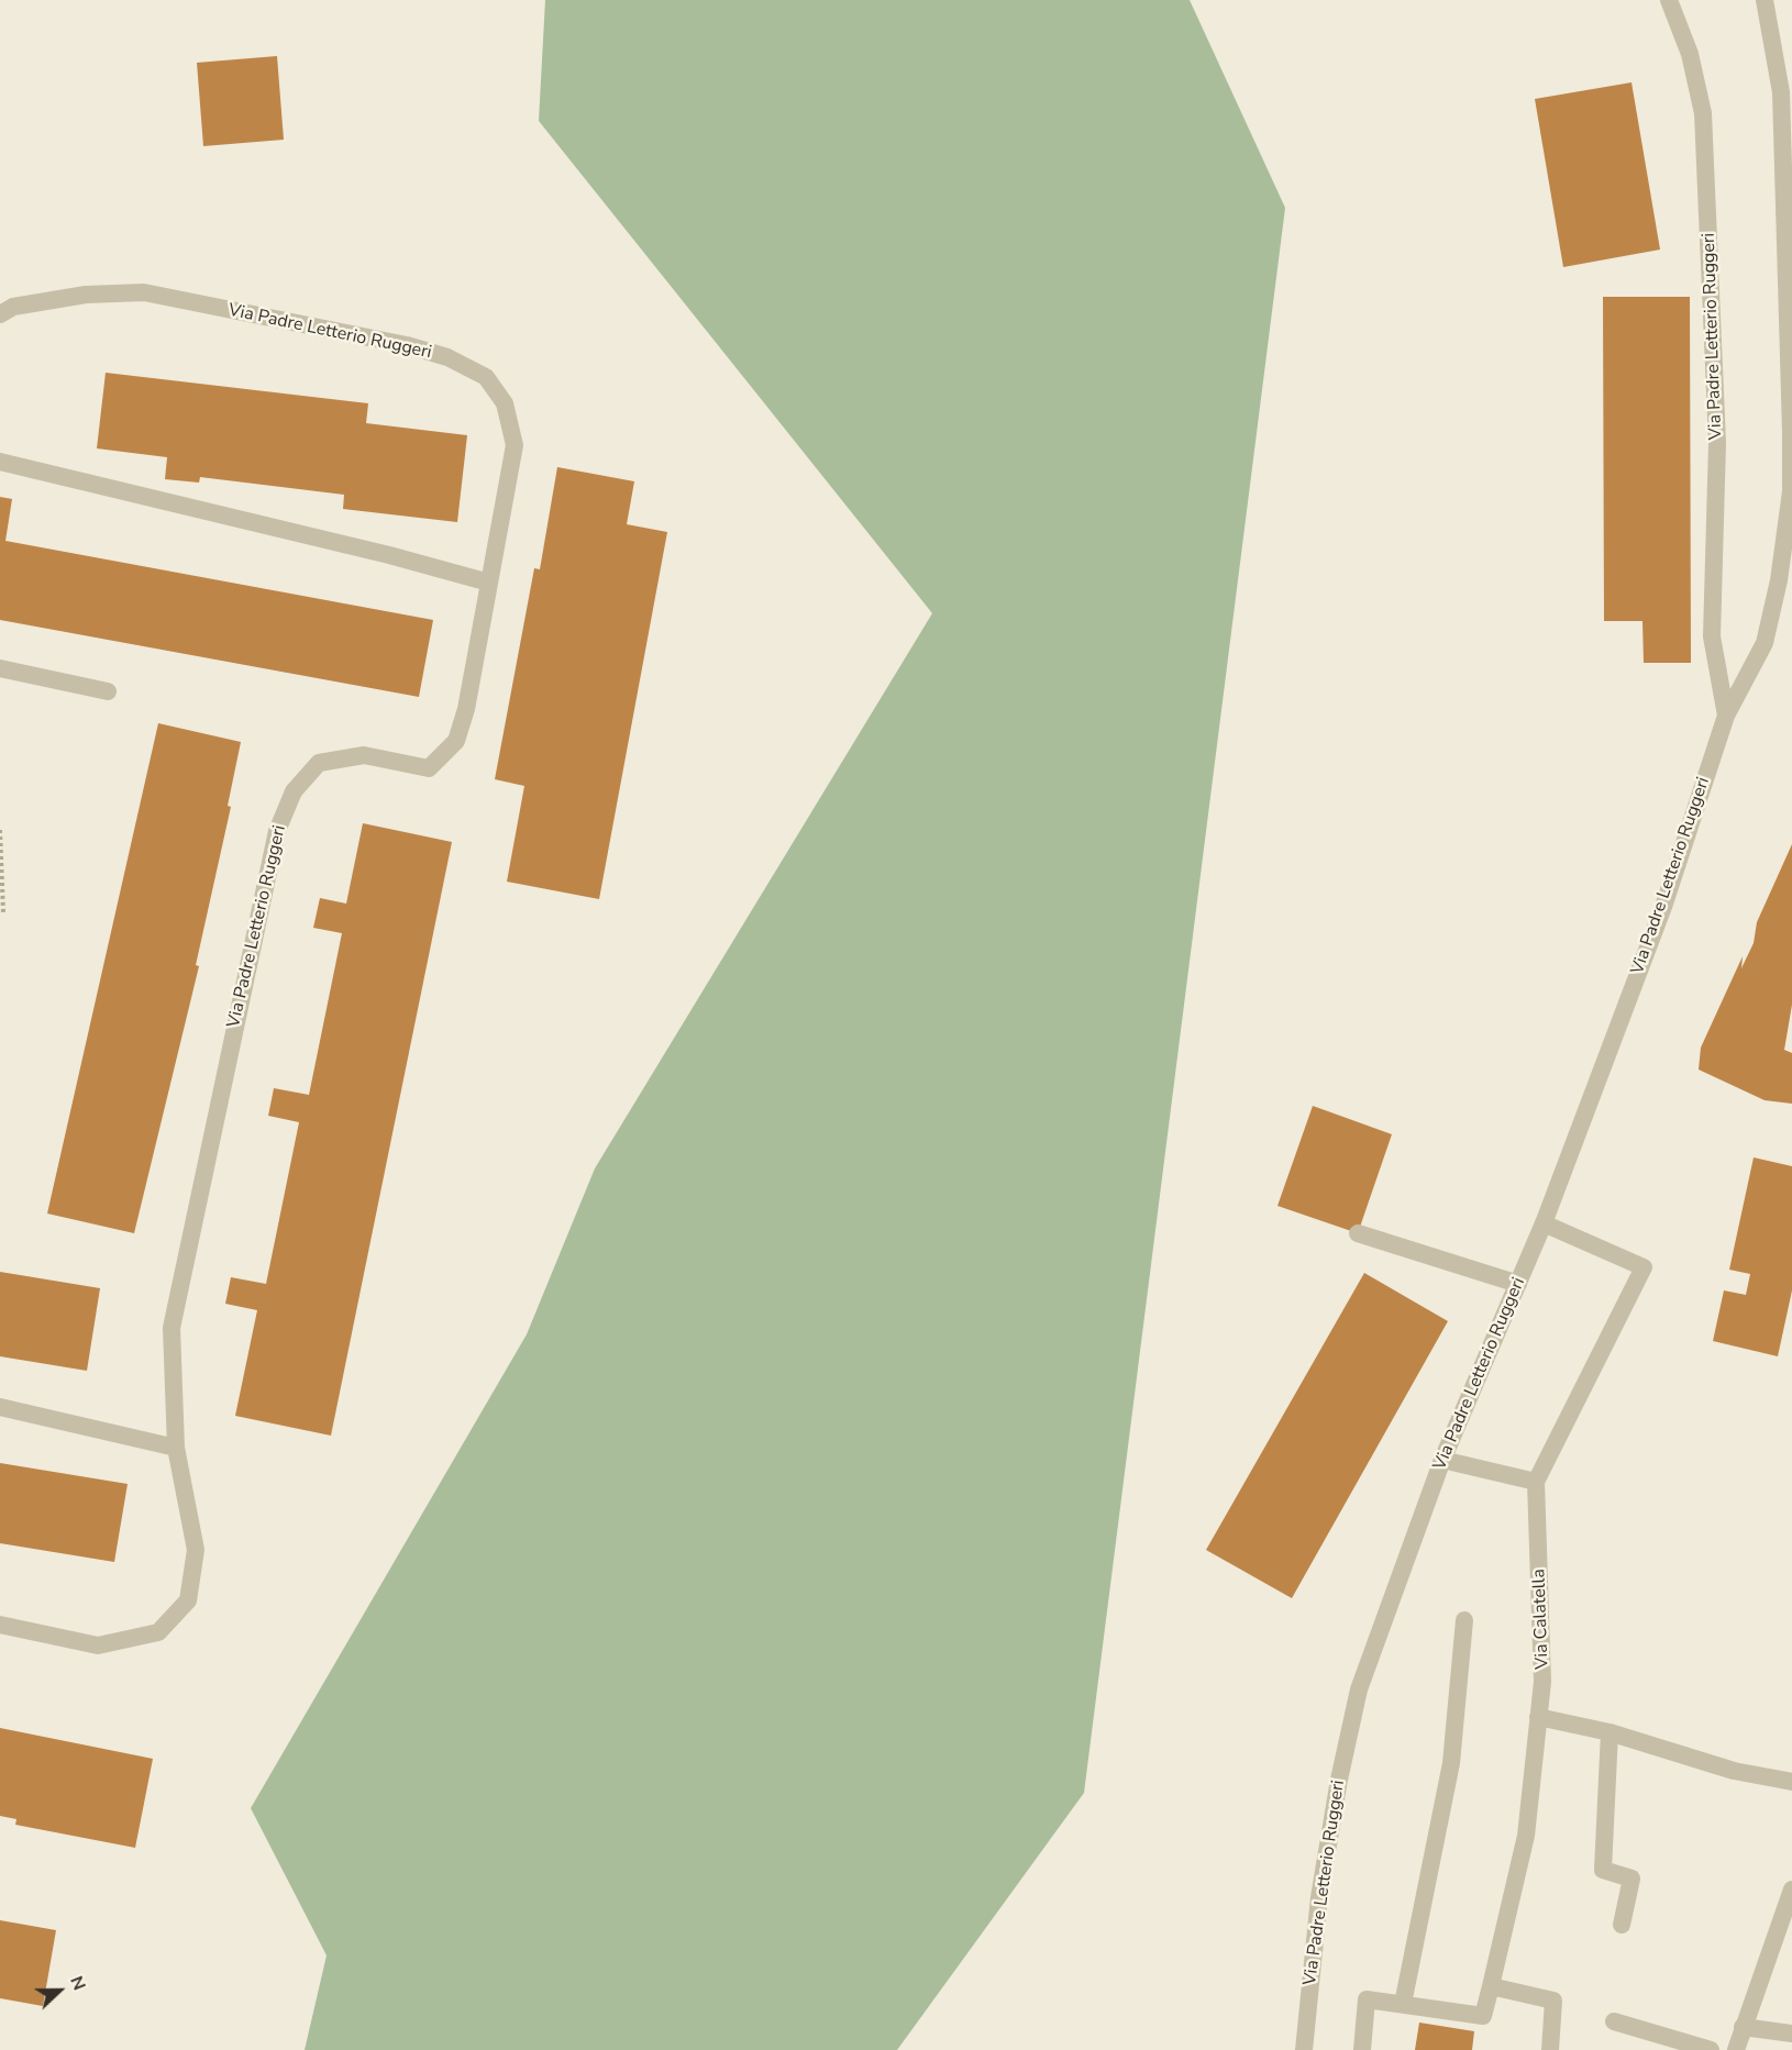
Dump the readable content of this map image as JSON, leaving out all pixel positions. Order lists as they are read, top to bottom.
{
  "streets": {
    "street": ["Via Padre Letterio Ruggeri", "Via Calatella"]
  },
  "crossings": [
    ["Via Padre Letterio Ruggeri", "Via Calatella"]
  ],
  "north": "right"
}
